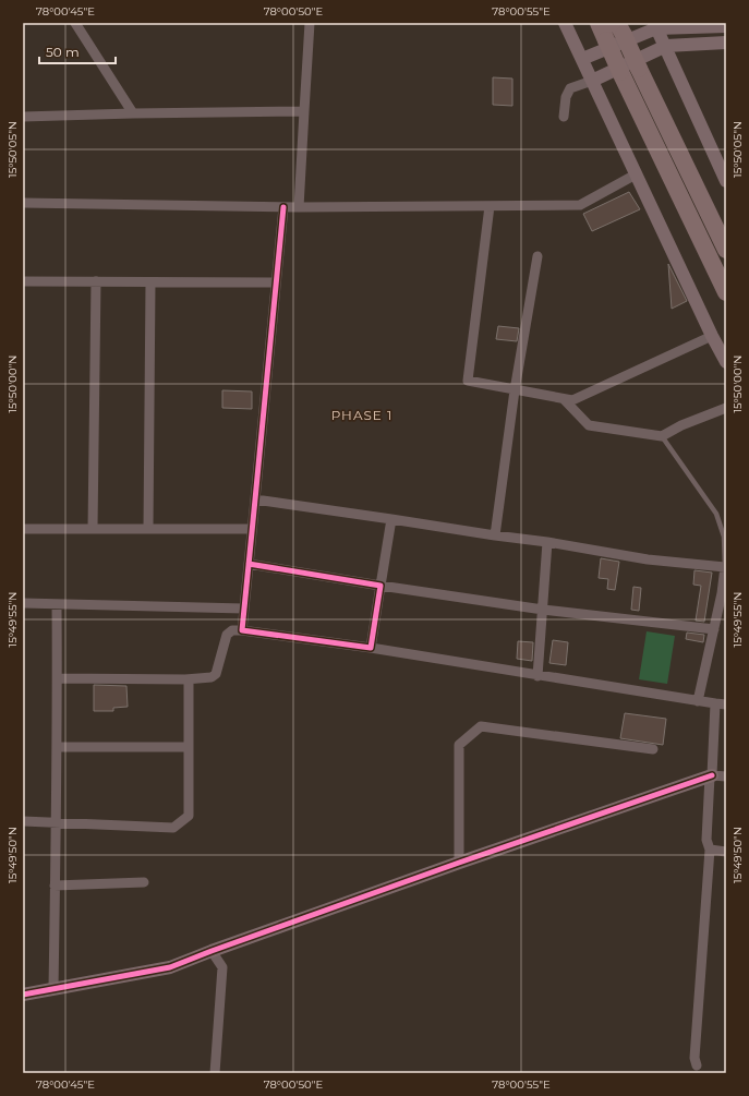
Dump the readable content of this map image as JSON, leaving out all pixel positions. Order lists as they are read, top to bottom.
{
  "districts": ["PHASE 1"],
  "scale_bar": "50 m",
  "coordinates": [
    "78°00'45\"E",
    "78°00'50\"E",
    "78°00'55\"E",
    "15°50'05\"N",
    "15°50'00\"N",
    "15°49'55\"N",
    "15°49'50\"N"
  ]
}
